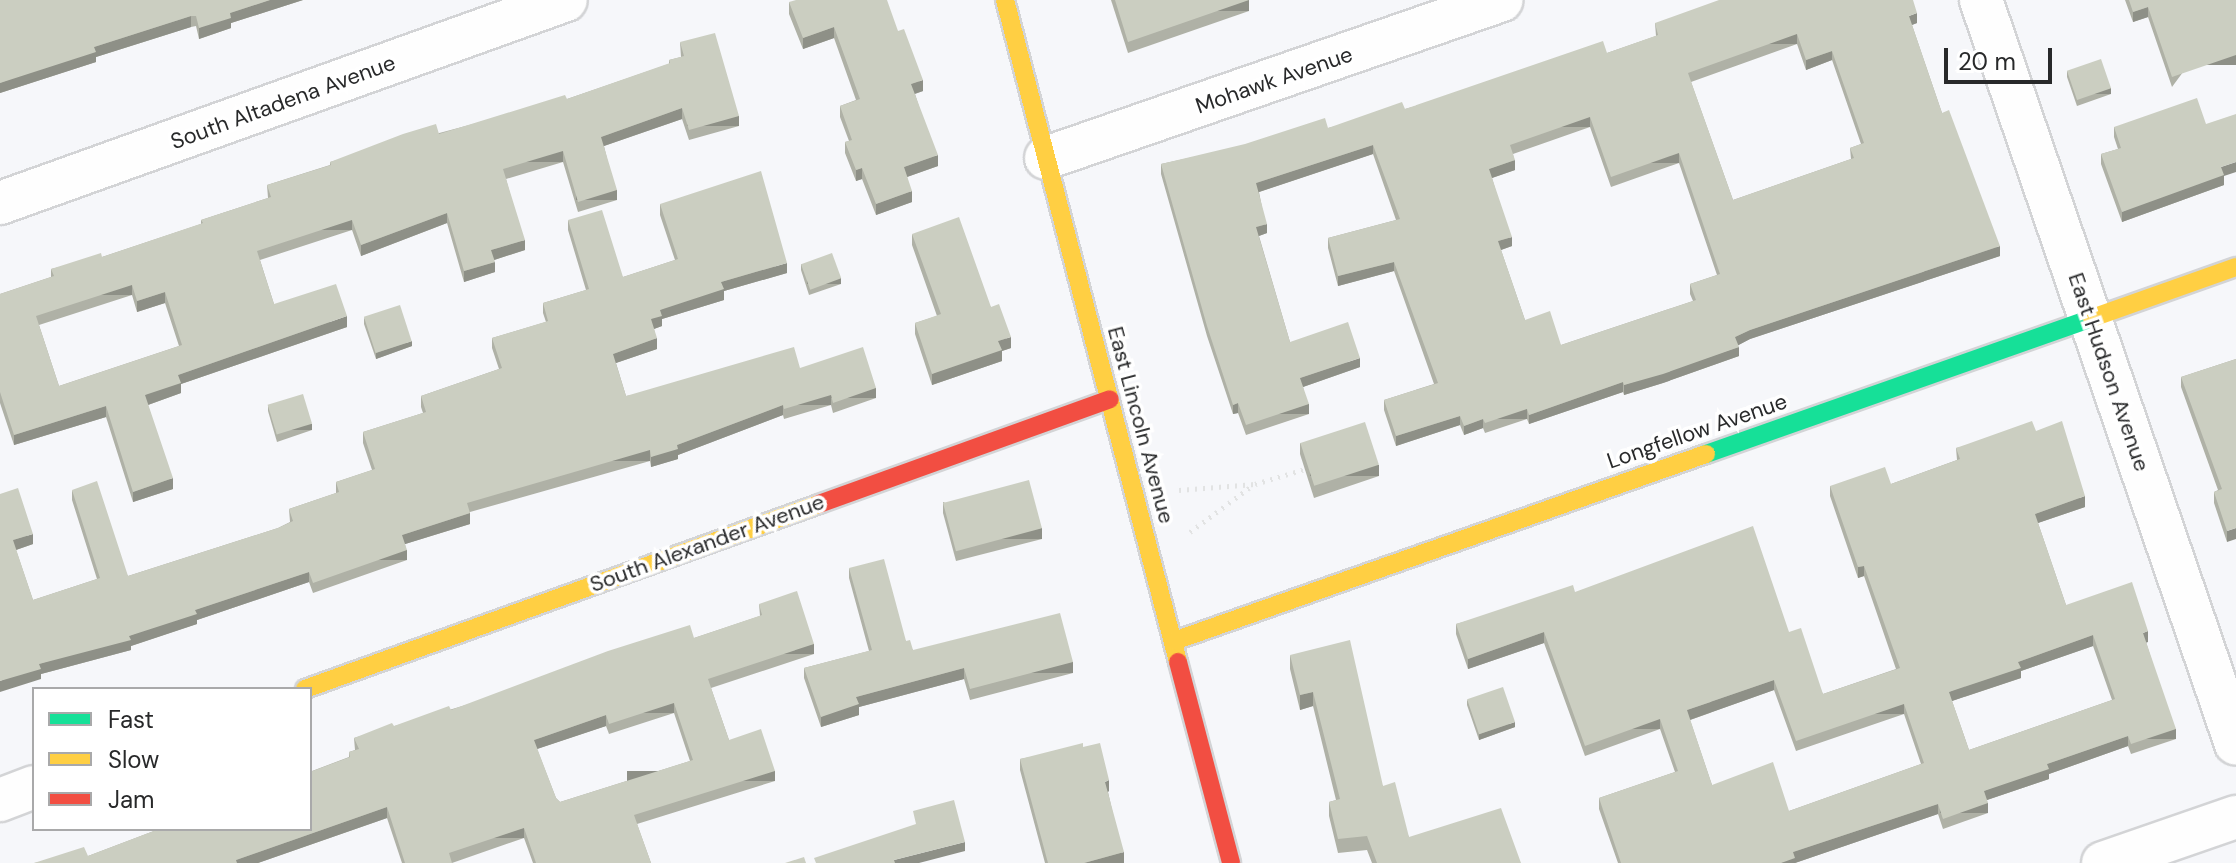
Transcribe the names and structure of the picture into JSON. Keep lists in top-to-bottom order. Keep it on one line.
{"streets":{"street":["Mohawk Avenue","South Altadena Avenue","East Hudson Avenue","East Lincoln Avenue","Longfellow Avenue","South Alexander Avenue"]},"crossings":[["Mohawk Avenue","East Lincoln Avenue"],["East Hudson Avenue","Longfellow Avenue"],["East Lincoln Avenue","Longfellow Avenue"],["East Lincoln Avenue","South Alexander Avenue"]],"legend":["Fast","Slow","Jam"],"scale_bar":"20 m"}
